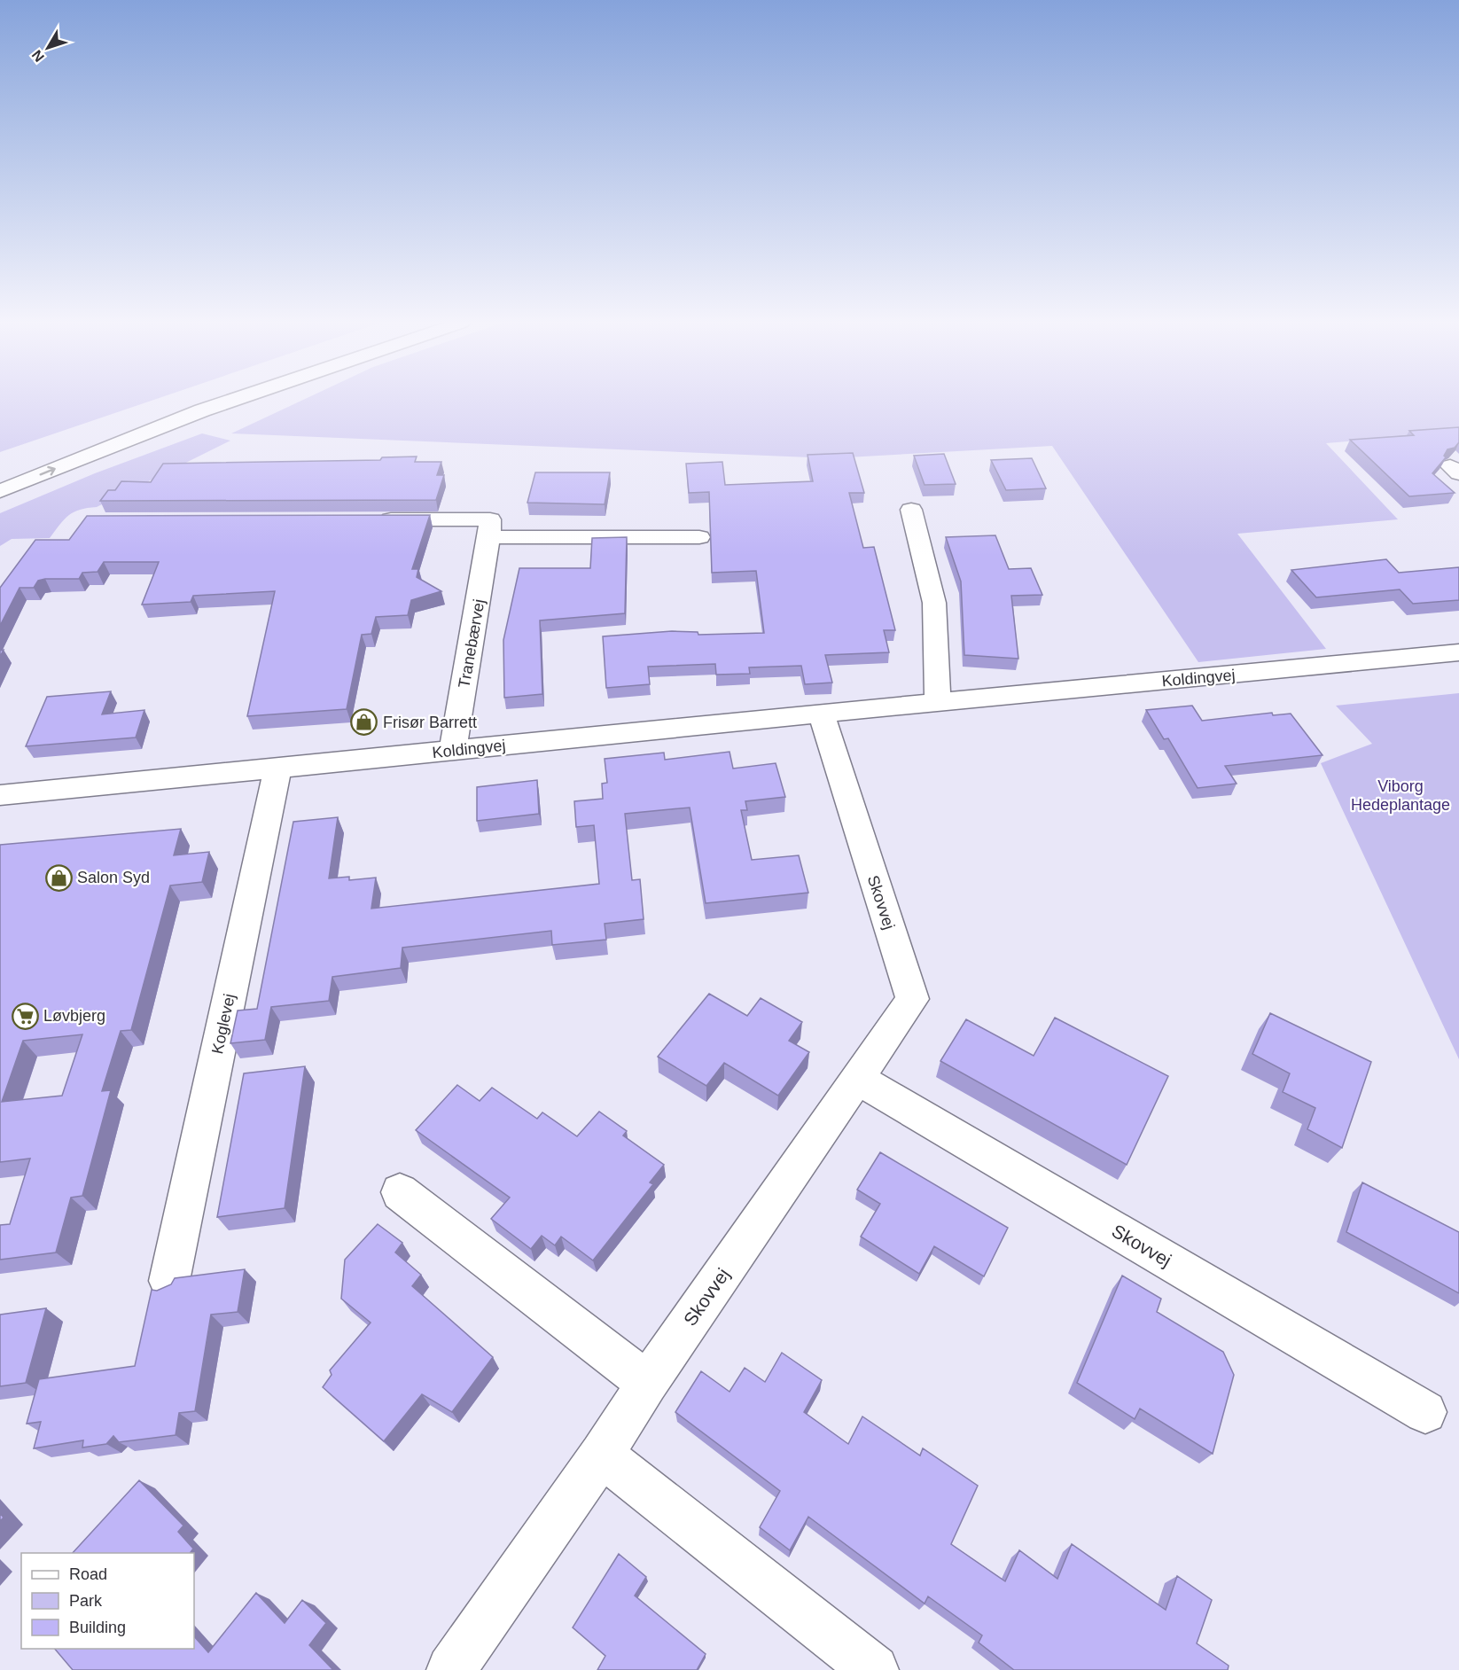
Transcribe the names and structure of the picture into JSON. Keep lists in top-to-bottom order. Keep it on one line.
{"streets":{"street":["Tranebærvej","Koldingvej","Skovvej","Koglevej"]},"crossings":[["Tranebærvej","Koldingvej"],["Koldingvej","Skovvej"],["Koldingvej","Koglevej"]],"parks":["Viborg Hedeplantage"],"places":{"shop":["Frisør Barrett","Salon Syd"],"supermarket":["Løvbjerg"]},"legend":["Road","Park","Building"],"north":"bottom left"}
